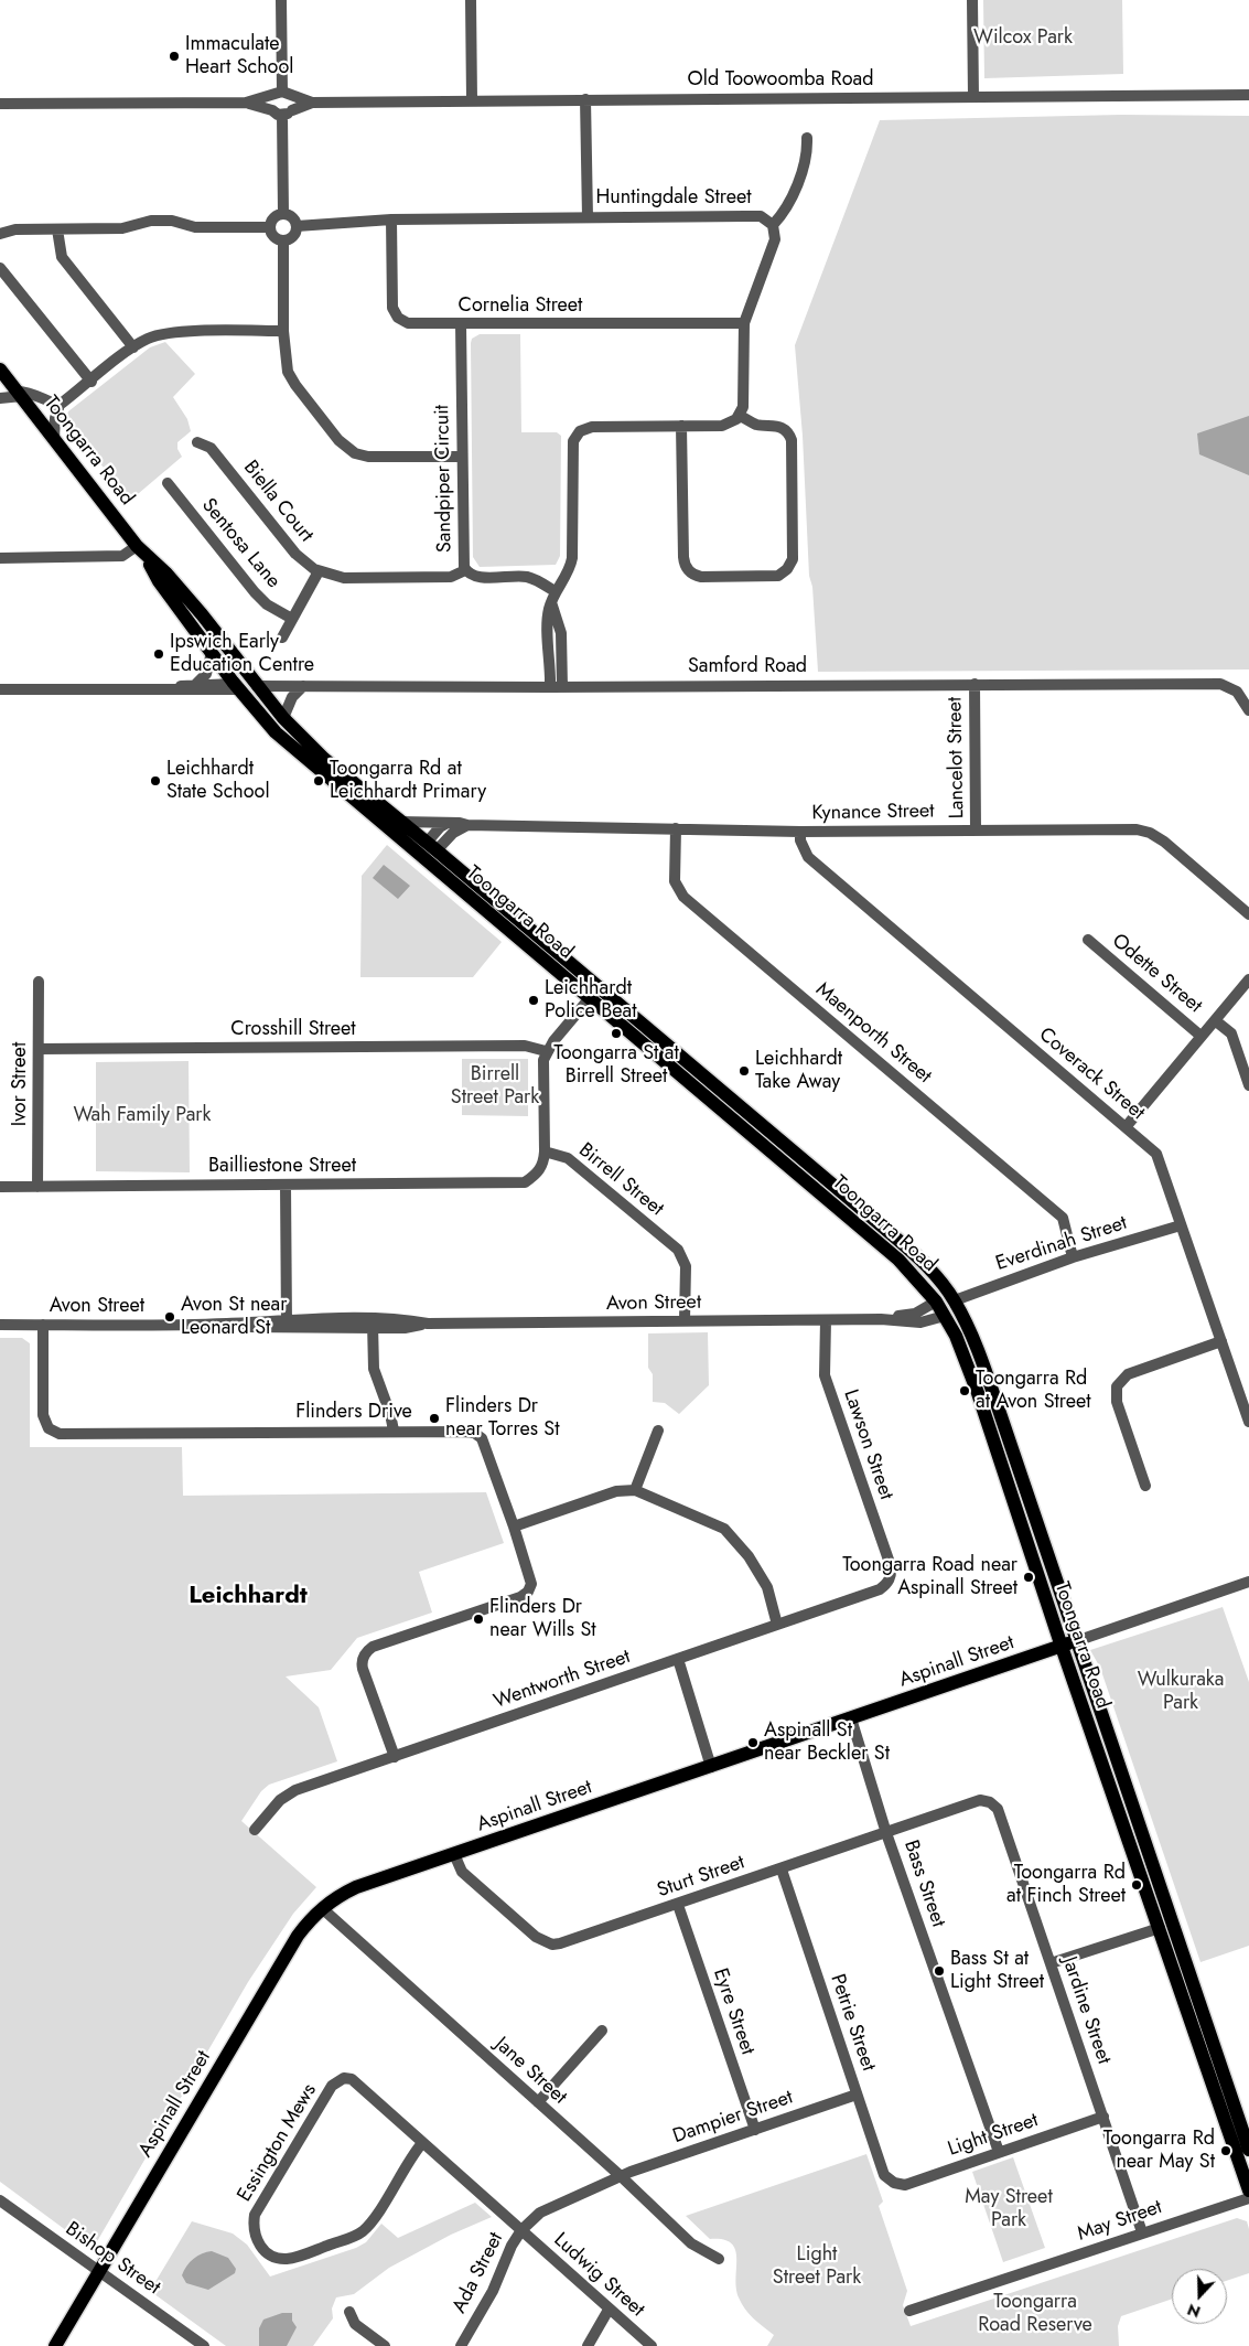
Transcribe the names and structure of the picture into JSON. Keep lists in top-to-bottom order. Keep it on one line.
{"streets":{"main road":["Toongarra Road","Samford Road","Aspinall Street"],"street":["Old Toowoomba Road","Huntingdale Street","Cornelia Street","Sandpiper Circuit","Biella Court","Sentosa Lane","Lancelot Street","Kynance Street","Odette Street","Crosshill Street","Maenporth Street","Coverack Street","Ivor Street","Bailliestone Street","Birrell Street","Everdinah Street","Avon Street","Flinders Drive","Lawson Street","Wentworth Street","Sturt Street","Bass Street","Jardine Street","Eyre Street","Petrie Street","Jane Street","Dampier Street","Light Street","Essington Mews","May Street","Bishop Street","Ada Street","Ludwig Street"]},"crossings":[["Huntingdale Street","Cornelia Street"],["Cornelia Street","Sandpiper Circuit"],["Toongarra Road","Samford Road"],["Toongarra Road","Kynance Street"],["Toongarra Road","Everdinah Street"],["Toongarra Road","Avon Street"],["Toongarra Road","Aspinall Street"],["Sandpiper Circuit","Biella Court"],["Samford Road","Lancelot Street"],["Lancelot Street","Kynance Street"],["Kynance Street","Maenporth Street"],["Kynance Street","Coverack Street"],["Crosshill Street","Ivor Street"],["Maenporth Street","Everdinah Street"],["Coverack Street","Everdinah Street"],["Ivor Street","Bailliestone Street"],["Bailliestone Street","Birrell Street"],["Birrell Street","Avon Street"],["Avon Street","Flinders Drive"],["Avon Street","Lawson Street"],["Flinders Drive","Wentworth Street"],["Lawson Street","Wentworth Street"],["Aspinall Street","Sturt Street"],["Aspinall Street","Bass Street"],["Aspinall Street","Jane Street"],["Aspinall Street","Bishop Street"],["Sturt Street","Bass Street"],["Sturt Street","Jardine Street"],["Sturt Street","Eyre Street"],["Sturt Street","Petrie Street"],["Bass Street","Light Street"],["Jardine Street","Light Street"],["Jardine Street","May Street"],["Eyre Street","Dampier Street"],["Petrie Street","Dampier Street"],["Petrie Street","Light Street"],["Jane Street","Dampier Street"],["Jane Street","Ada Street"],["Dampier Street","Ada Street"],["Essington Mews","Ada Street"],["Essington Mews","Ludwig Street"],["Ada Street","Ludwig Street"]],"districts":["Leichhardt"],"parks":["Wilcox Park","Birrell Street Park","Wah Family Park","Wulkuraka Park","May Street Park","Light Street Park","Toongarra Road Reserve"],"places":["Immaculate Heart School","Ipswich Early Education Centre","Leichhardt State School","Toongarra Rd at Leichhardt Primary","Leichhardt Police Beat","Toongarra St at Birrell Street","Leichhardt Take Away","Avon St near Leonard St","Toongarra Rd at Avon Street","Flinders Dr near Torres St","Toongarra Road near Aspinall Street","Flinders Dr near Wills St","Aspinall St near Beckler St","Toongarra Rd at Finch Street","Bass St at Light Street","Toongarra Rd near May St"],"north":"bottom"}
